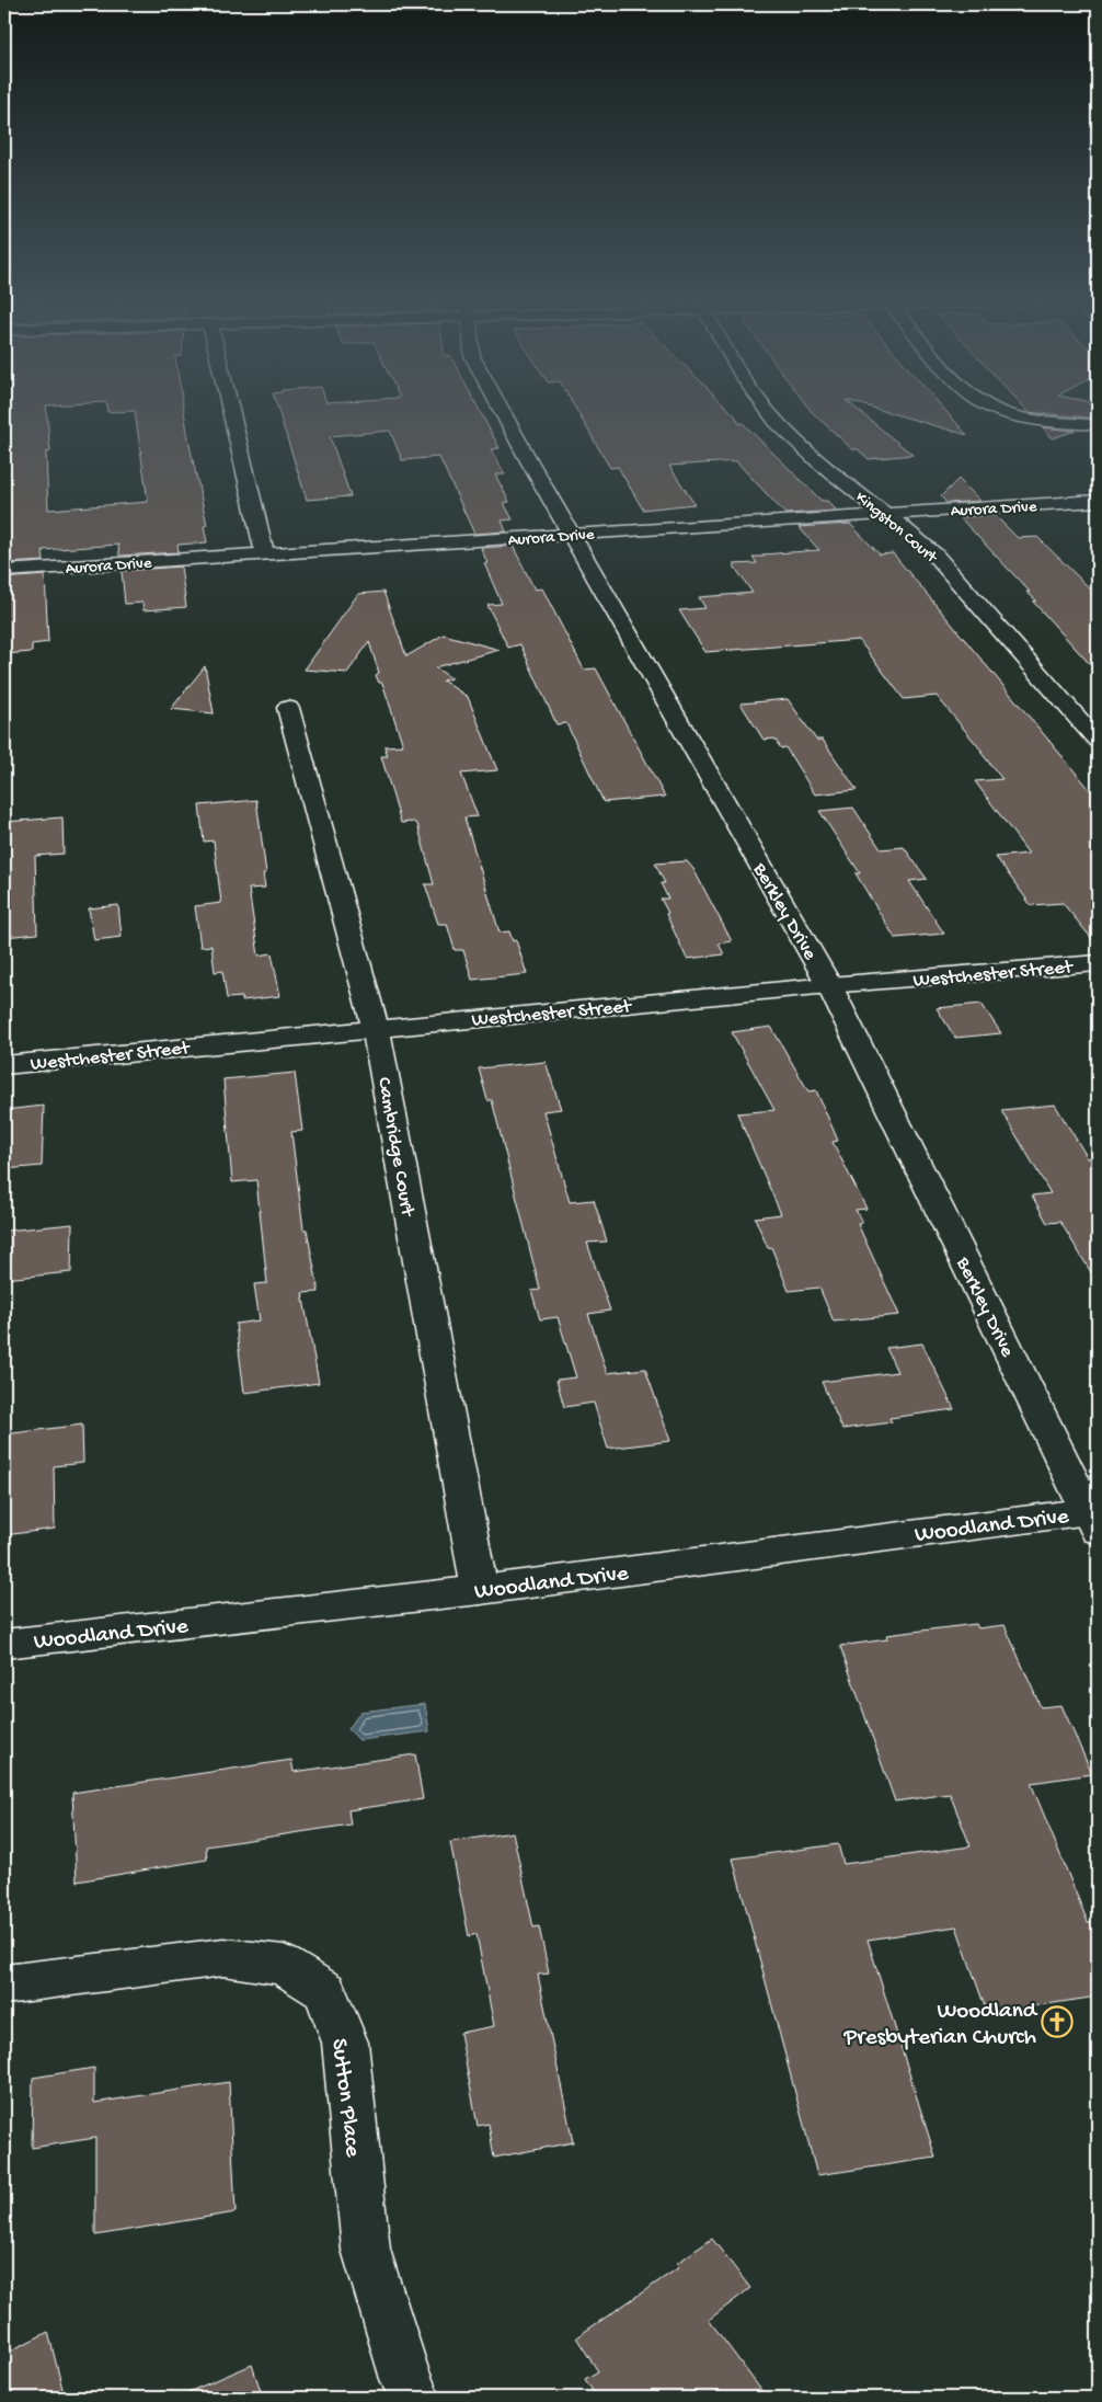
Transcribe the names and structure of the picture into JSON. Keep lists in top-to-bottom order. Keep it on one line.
{"streets":{"street":["Aurora Drive","Kingston Court","Berkley Drive","Westchester Street","Cambridge Court","Woodland Drive","Sutton Place"]},"crossings":[["Aurora Drive","Kingston Court"],["Aurora Drive","Berkley Drive"],["Berkley Drive","Westchester Street"],["Berkley Drive","Woodland Drive"],["Westchester Street","Cambridge Court"],["Cambridge Court","Woodland Drive"]],"places":{"church":["Woodland Presbyterian Church"]}}
